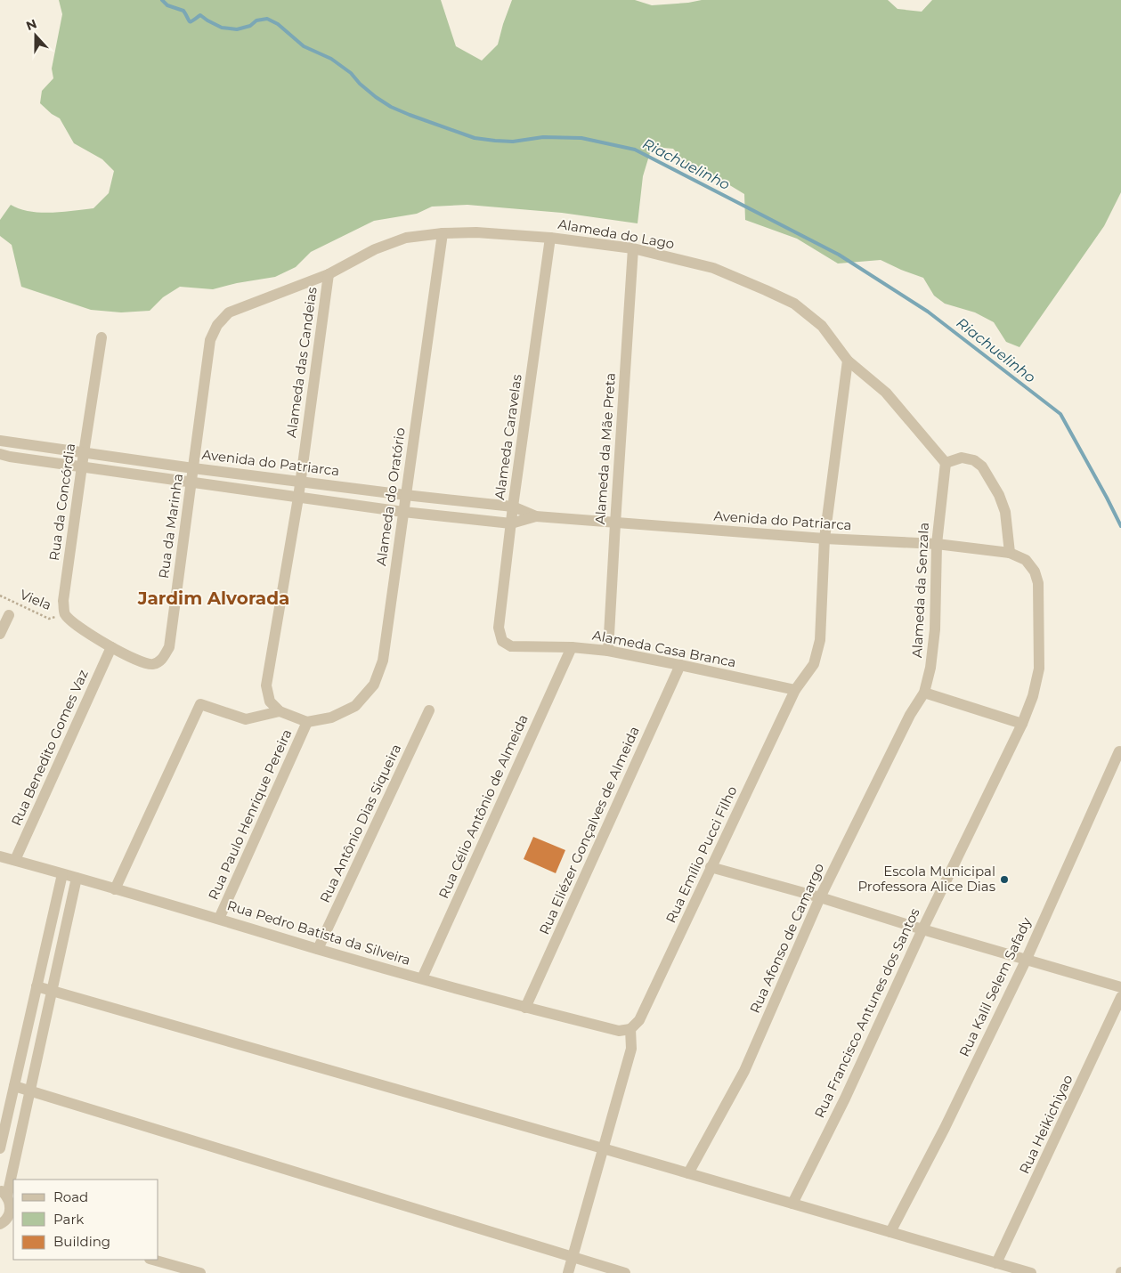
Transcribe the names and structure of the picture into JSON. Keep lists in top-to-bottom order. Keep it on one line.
{"streets":{"street":["Alameda do Lago","Alameda das Candeias","Alameda Caravelas","Alameda da Mãe Preta","Avenida do Patriarca","Alameda do Oratório","Rua da Concórdia","Rua da Marinha","Alameda da Senzala","Alameda Casa Branca","Rua Benedito Gomes Vaz","Rua Célio Antônio de Almeida","Rua Paulo Henrique Pereira","Rua Antônio Dias Siqueira","Rua Eliézer Gonçalves de Almeida","Rua Emílio Pucci Filho","Rua Pedro Batista da Silveira","Rua Afonso de Camargo","Rua Kalil Selem Safady","Rua Francisco Antunes dos Santos","Rua Heikichiyao"],"path":["Viela"]},"crossings":[["Alameda do Lago","Alameda das Candeias"],["Alameda do Lago","Alameda Caravelas"],["Alameda do Lago","Alameda da Mãe Preta"],["Alameda do Lago","Alameda do Oratório"],["Alameda do Lago","Rua da Marinha"],["Alameda do Lago","Alameda da Senzala"],["Alameda do Lago","Rua Emílio Pucci Filho"],["Alameda das Candeias","Avenida do Patriarca"],["Alameda Caravelas","Avenida do Patriarca"],["Alameda Caravelas","Alameda Casa Branca"],["Alameda da Mãe Preta","Avenida do Patriarca"],["Alameda da Mãe Preta","Alameda Casa Branca"],["Avenida do Patriarca","Alameda do Oratório"],["Avenida do Patriarca","Rua da Concórdia"],["Avenida do Patriarca","Rua da Marinha"],["Avenida do Patriarca","Alameda da Senzala"],["Avenida do Patriarca","Rua Emílio Pucci Filho"],["Avenida do Patriarca","Rua Francisco Antunes dos Santos"],["Alameda do Oratório","Rua Paulo Henrique Pereira"],["Rua da Concórdia","Viela"],["Rua da Marinha","Rua Benedito Gomes Vaz"],["Alameda da Senzala","Rua Afonso de Camargo"],["Alameda Casa Branca","Rua Célio Antônio de Almeida"],["Alameda Casa Branca","Rua Eliézer Gonçalves de Almeida"],["Alameda Casa Branca","Rua Emílio Pucci Filho"],["Rua Benedito Gomes Vaz","Rua Pedro Batista da Silveira"],["Rua Célio Antônio de Almeida","Rua Pedro Batista da Silveira"],["Rua Paulo Henrique Pereira","Rua Pedro Batista da Silveira"],["Rua Antônio Dias Siqueira","Rua Pedro Batista da Silveira"],["Rua Eliézer Gonçalves de Almeida","Rua Pedro Batista da Silveira"],["Rua Emílio Pucci Filho","Rua Pedro Batista da Silveira"]],"districts":["Jardim Alvorada"],"water":["Riachuelinho"],"places":["Escola Municipal Professora Alice Dias"],"legend":["Road","Park","Building"],"north":"top"}
